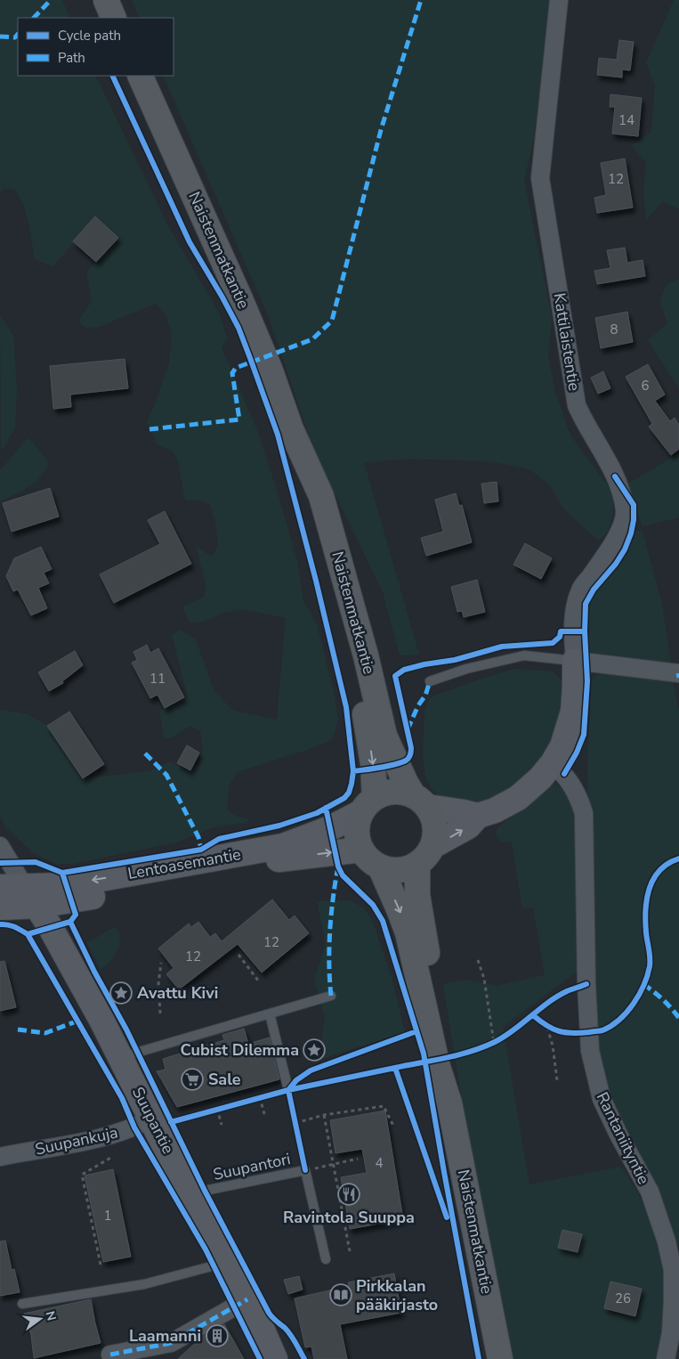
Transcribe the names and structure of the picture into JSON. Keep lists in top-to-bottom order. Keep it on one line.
{"streets":{"main road":["Naistenmatkantie"],"street":["Kattilaistentie","Lentoasemantie","Suupantie","Rantaniityntie","Suupankuja"],"lane":["Suupantori"]},"crossings":[["Naistenmatkantie","Lentoasemantie"],["Lentoasemantie","Suupantie"],["Suupantie","Suupankuja"],["Suupantie","Suupantori"]],"places":{"place":["Avattu Kivi","Cubist Dilemma"],"supermarket":["Sale"],"restaurant":["Ravintola Suuppa"],"library":["Pirkkalan pääkirjasto"],"building":["Laamanni"]},"house_numbers":["14","12","8","6","11","12","12","4","1","26"],"legend":["Cycle path","Path"],"north":"right"}
